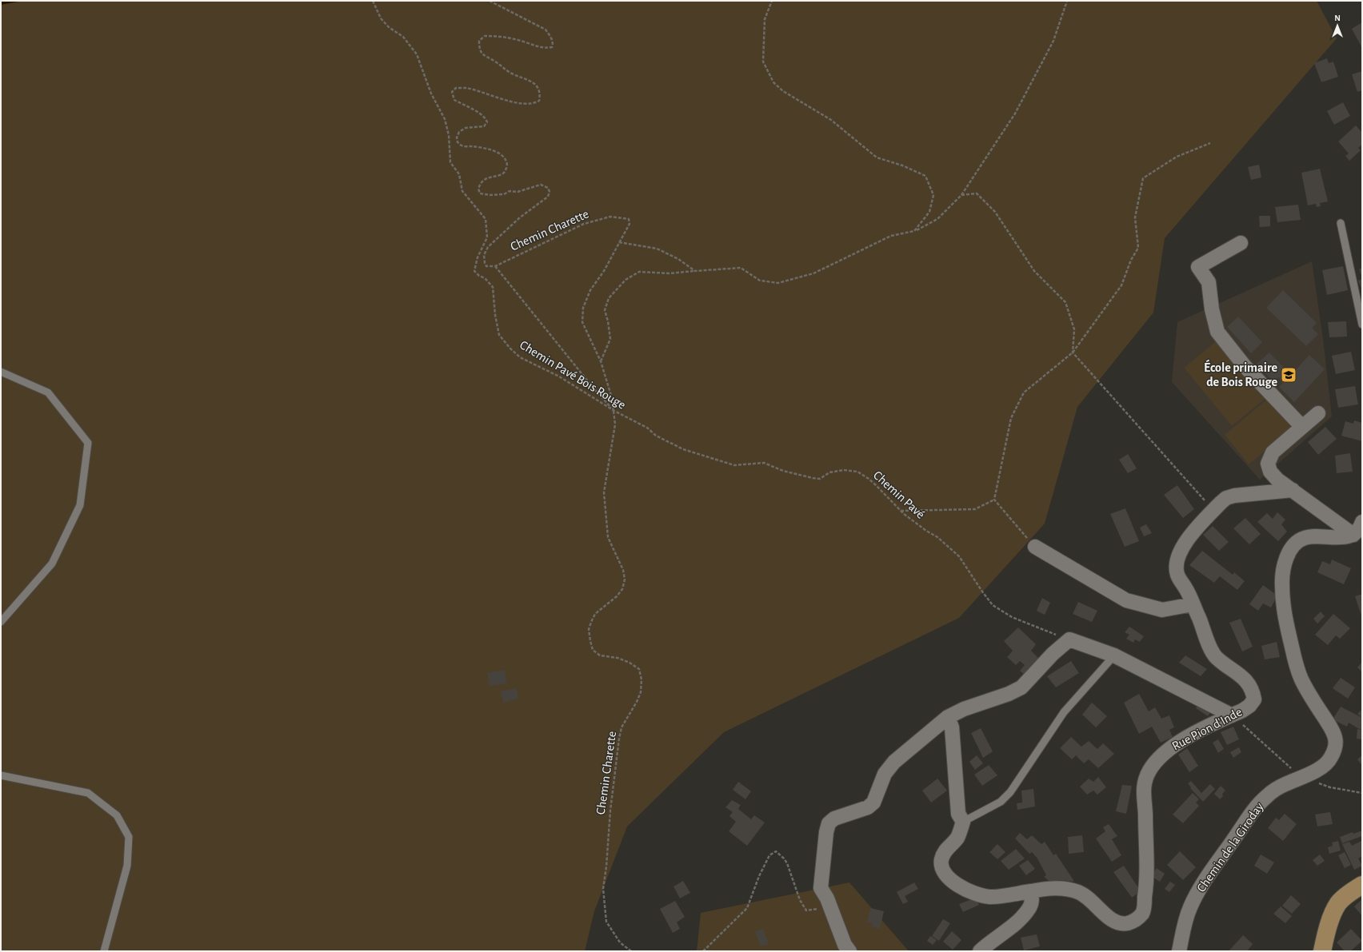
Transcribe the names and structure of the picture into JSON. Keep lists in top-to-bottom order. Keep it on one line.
{"streets":{"street":["Rue Pion d'Inde","Chemin de la Giroday"],"path":["Chemin Charette","Chemin Pavé Bois Rouge","Chemin Pavé"]},"crossings":[["Chemin Charette","Chemin Pavé Bois Rouge"],["Chemin Pavé Bois Rouge","Chemin Pavé"]],"places":{"school or university":["École primaire de Bois Rouge"]},"north":"top"}
